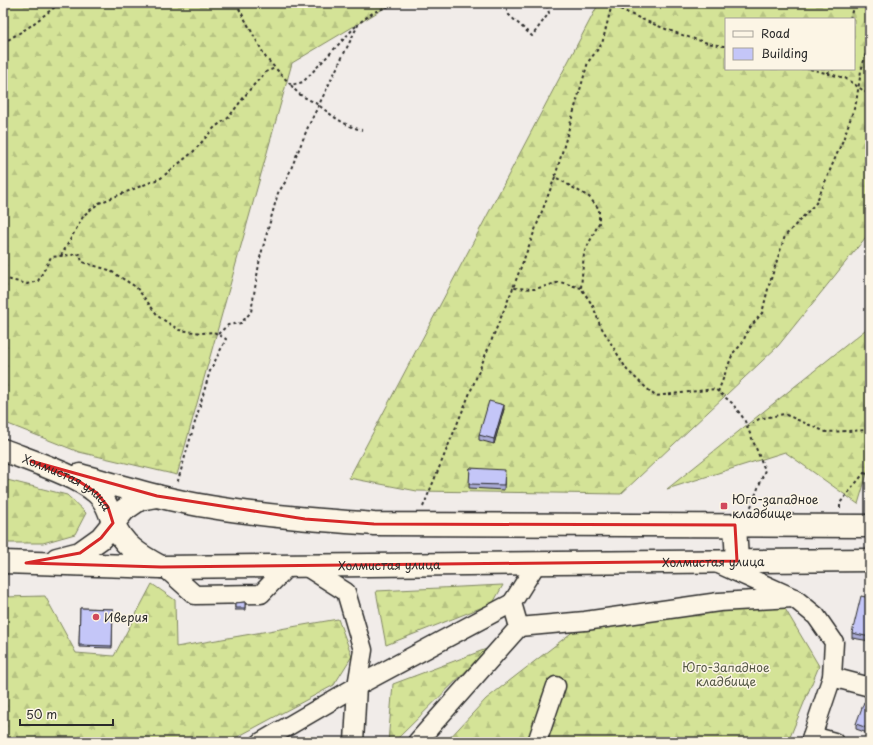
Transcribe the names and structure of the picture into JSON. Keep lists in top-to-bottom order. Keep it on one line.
{"streets":{"main road":["Холмистая улица"]},"parks":["Юго-Западное кладбище"],"places":{"transit":["Юго-западное кладбище"],"other":["Иверия"]},"legend":["Road","Building"],"scale_bar":"50 m"}
